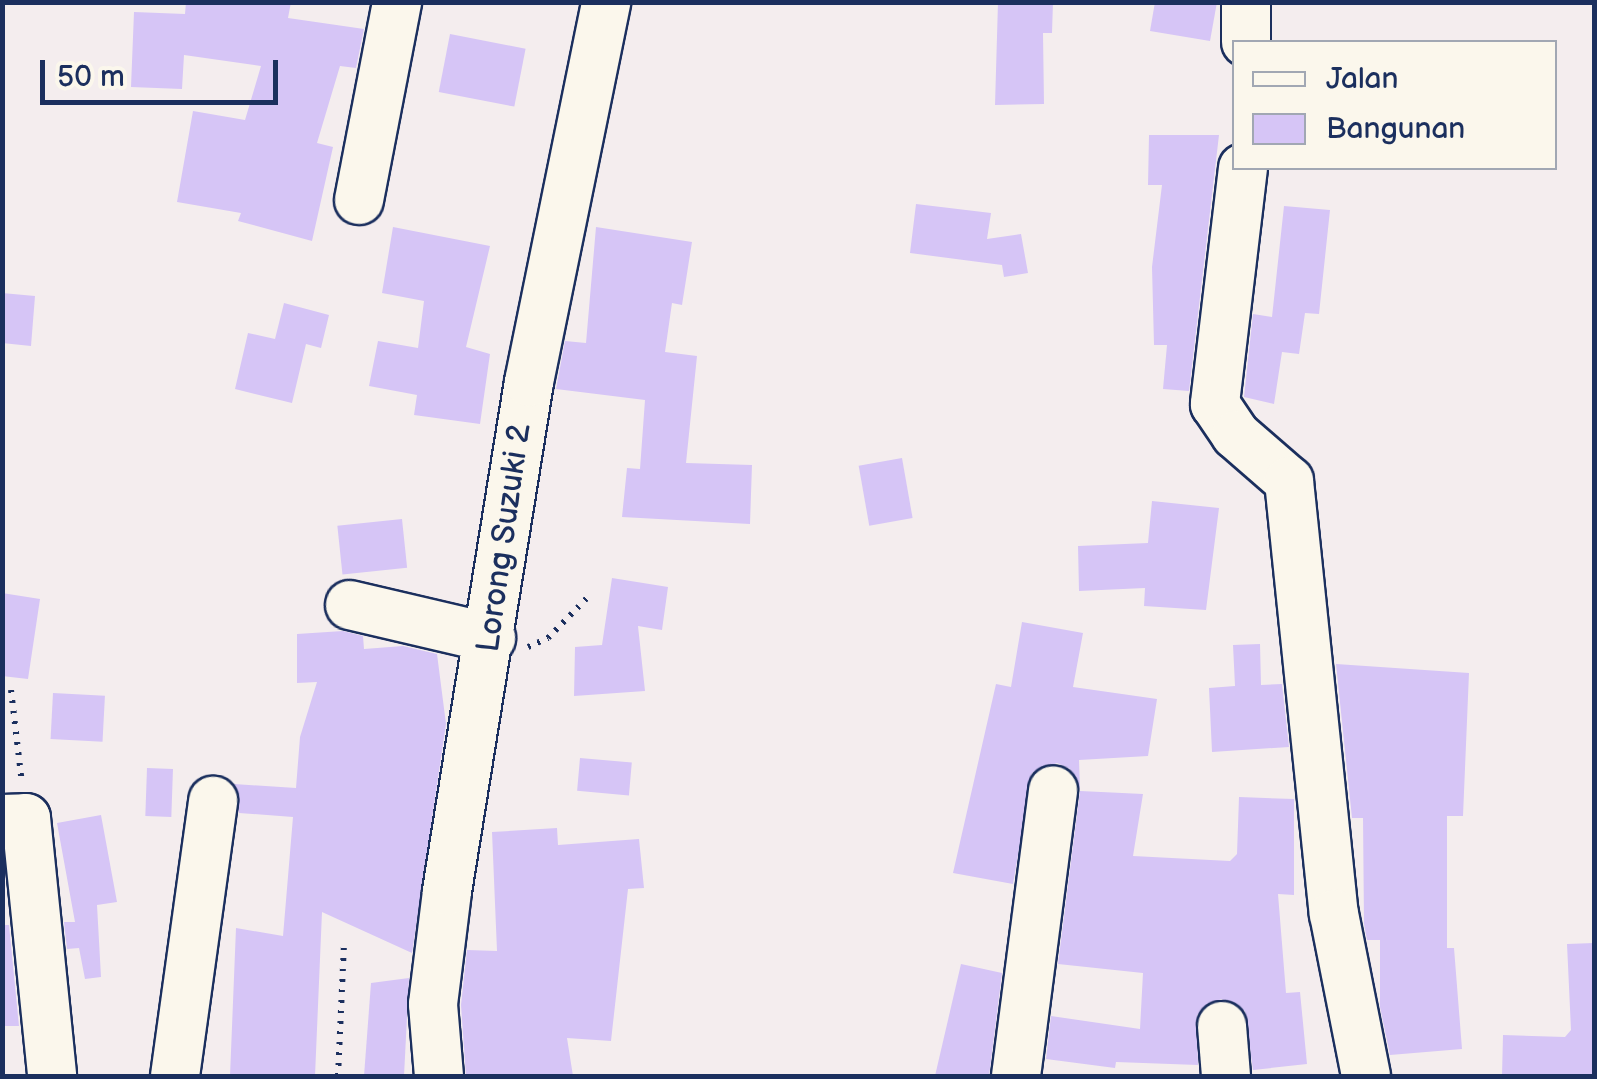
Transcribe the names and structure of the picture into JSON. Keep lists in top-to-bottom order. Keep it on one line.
{"streets":{"street":["Lorong Suzuki 2"]},"legend":["Jalan","Bangunan"],"scale_bar":"50 m"}
